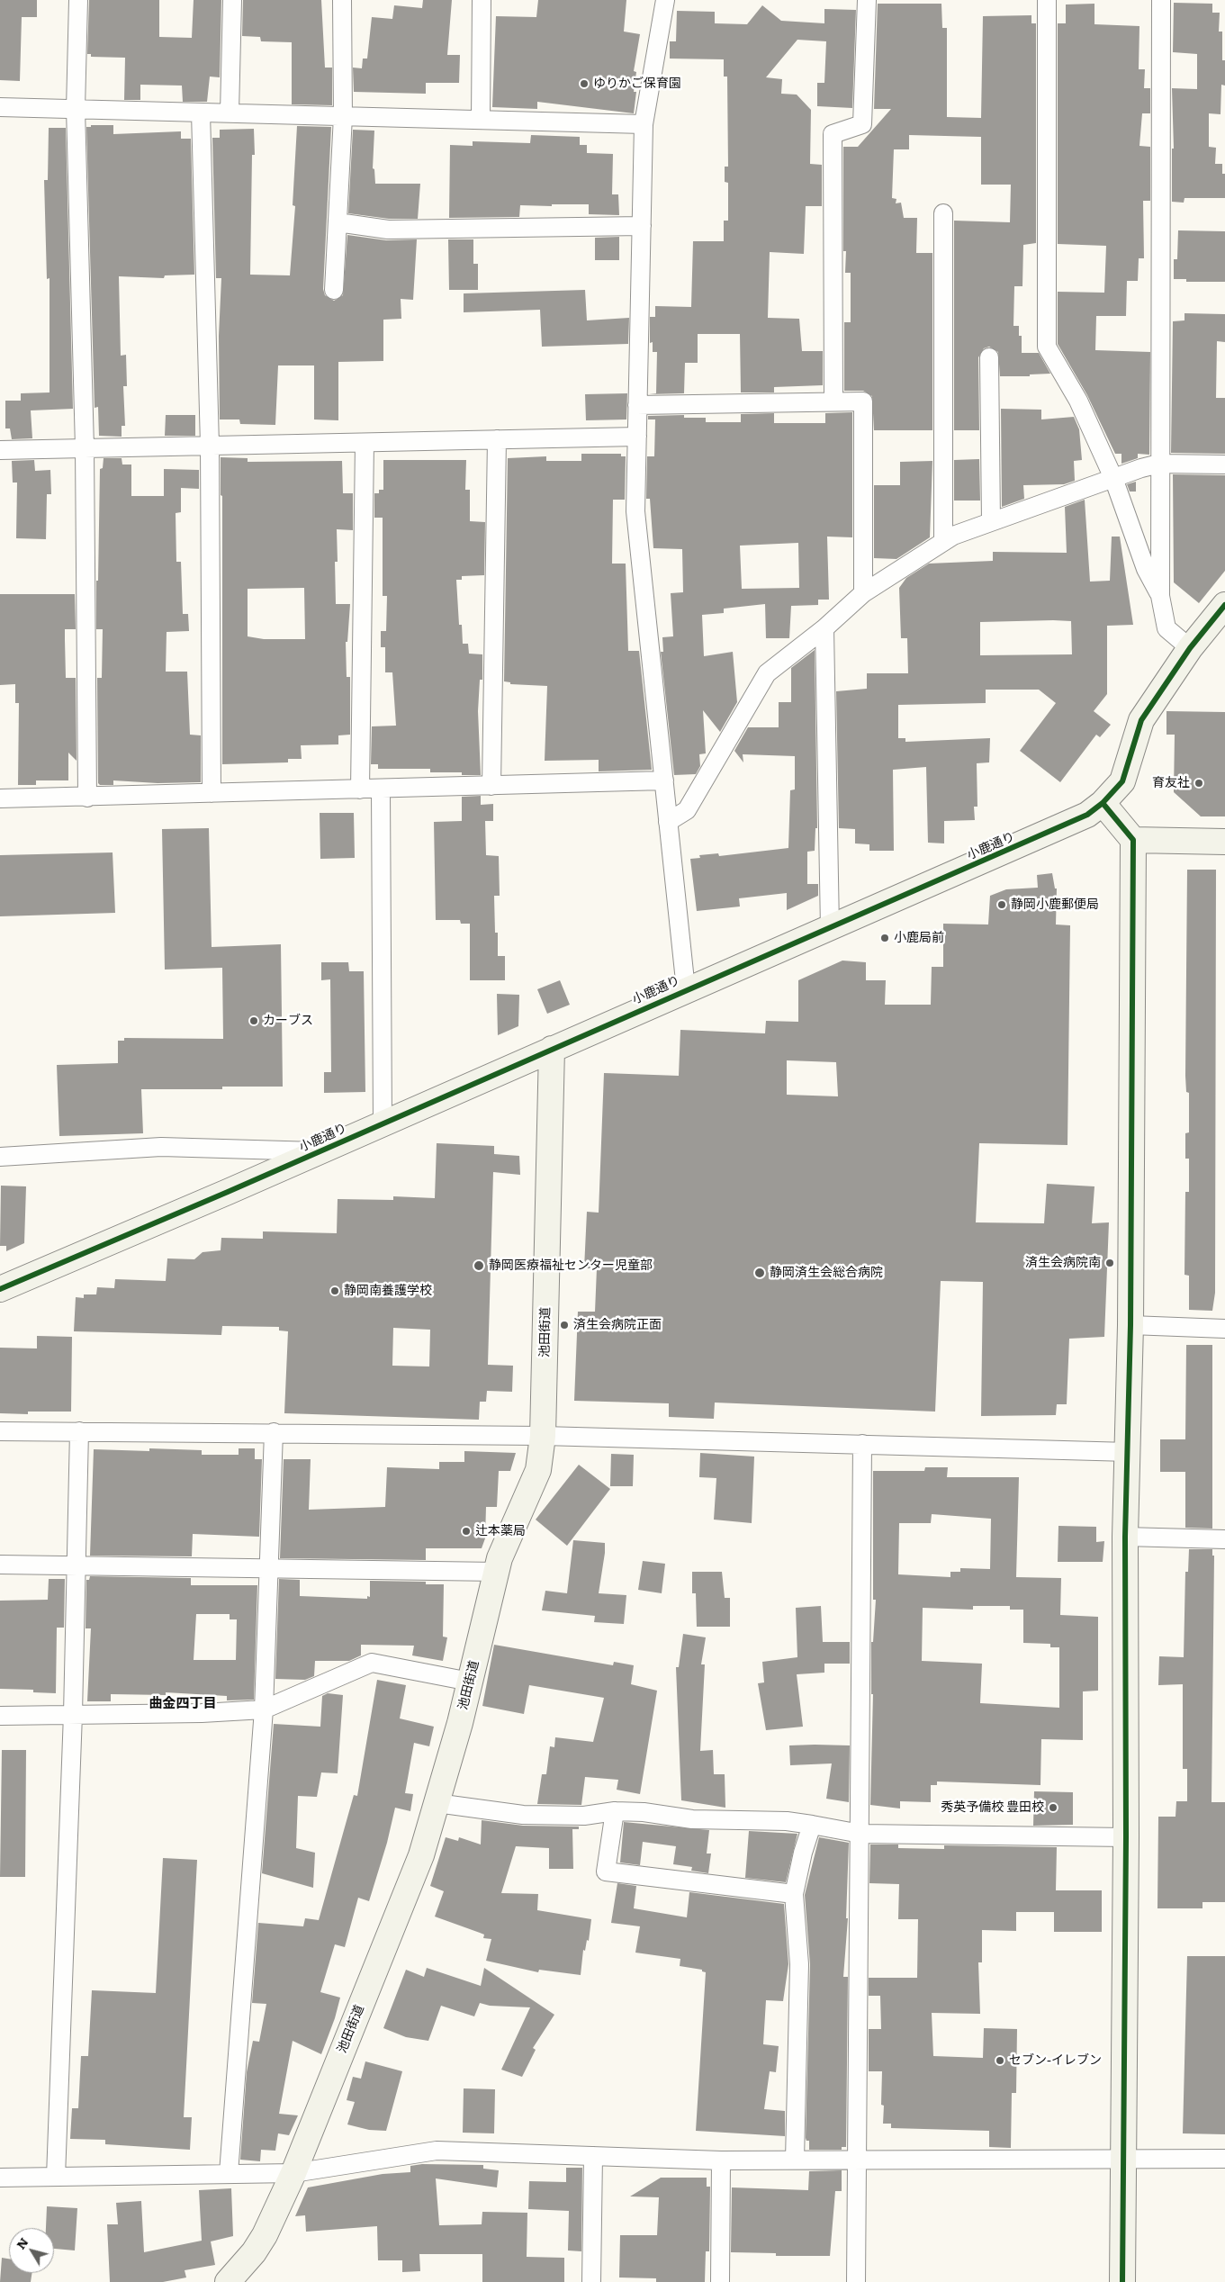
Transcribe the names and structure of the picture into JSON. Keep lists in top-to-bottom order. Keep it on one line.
{"streets":{"street":["小鹿通り","池田街道"]},"crossings":[["小鹿通り","池田街道"]],"districts":["曲金四丁目"],"places":["ゆりかご保育園","育友社","静岡小鹿郵便局","小鹿局前","カーブス","済生会病院南","静岡医療福祉センター児童部","静岡済生会総合病院","静岡南養護学校","済生会病院正面","辻本薬局","秀英予備校 豊田校","セブン-イレブン"],"north":"top left"}
